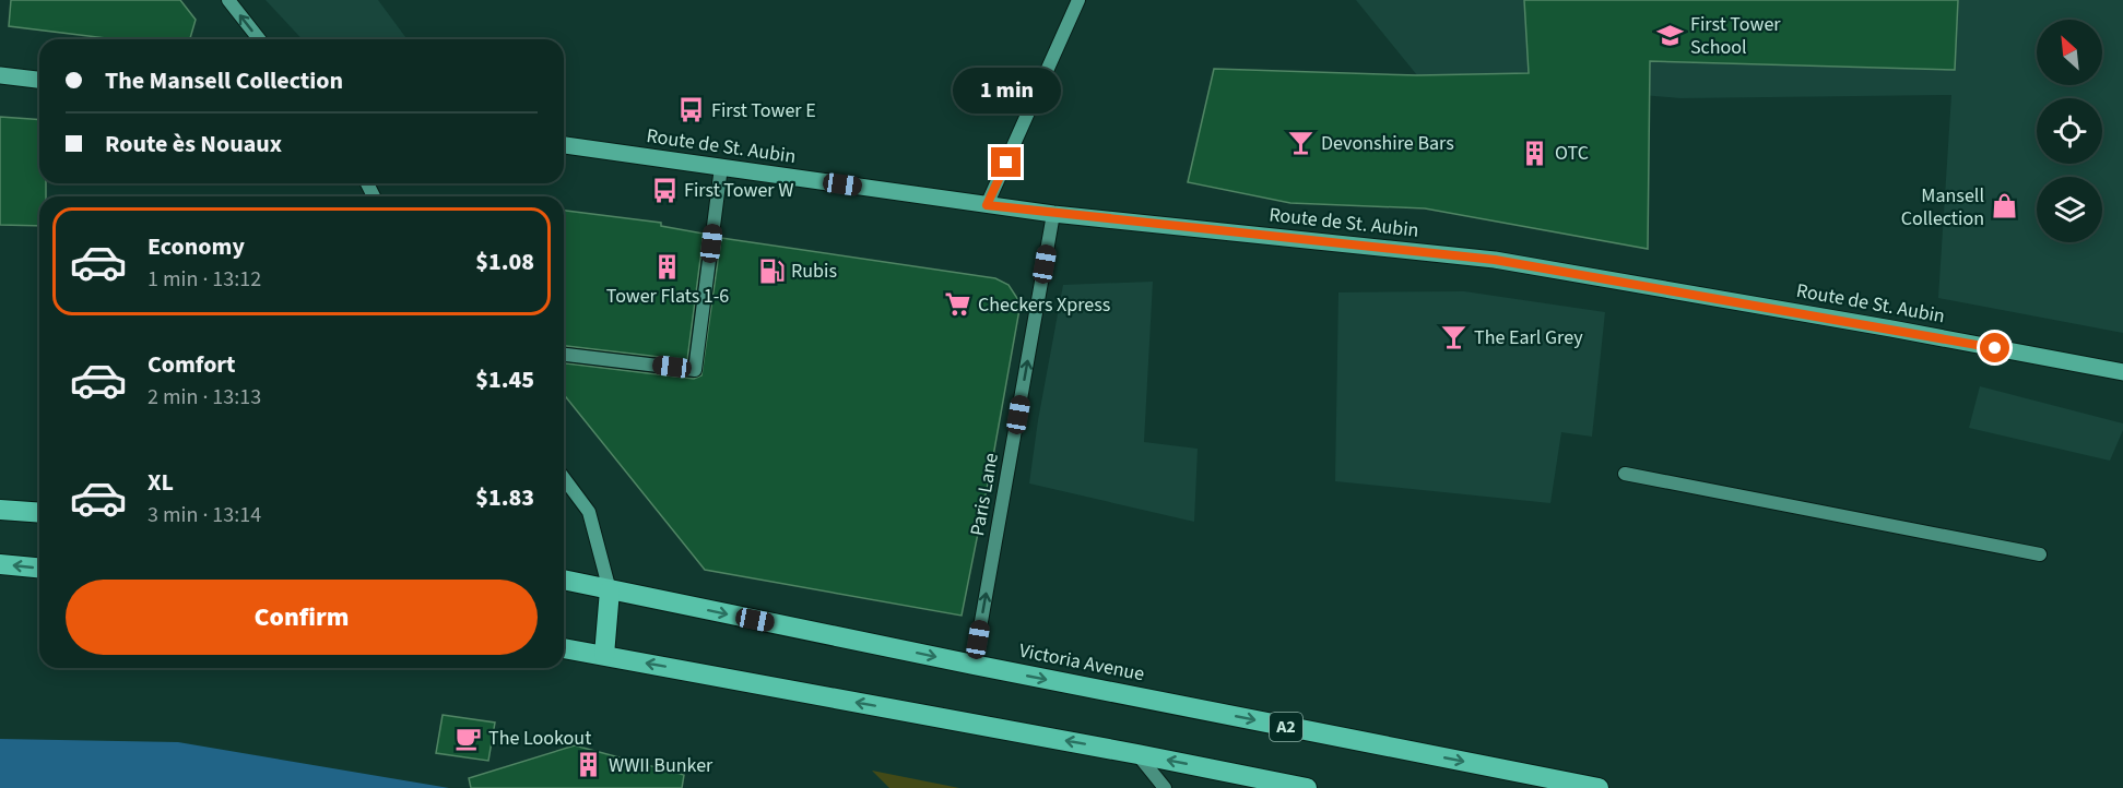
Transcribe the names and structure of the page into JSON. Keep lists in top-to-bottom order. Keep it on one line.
{"streets":{"highway":["Victoria Avenue","A2"],"main road":["Route de St. Aubin"],"street":["Paris Lane"]},"crossings":[["Route de St. Aubin","Paris Lane"],["Paris Lane","Victoria Avenue"]],"one_way":["Paris Lane"],"places":{"school or university":["First Tower School"],"bus stop":["First Tower E","First Tower W"],"bar":["Devonshire Bars","The Earl Grey"],"building":["OTC","Tower Flats 1-6","WWII Bunker"],"shop":["Mansell Collection"],"fuel station":["Rubis"],"supermarket":["Checkers Xpress"],"cafe":["The Lookout"]},"north":"top left","page":{"banner":["The Mansell Collection","Route ès Nouaux"],"bubble":"1 min","list":[{"name":"Economy","note":"1 min · 13:12","value":"$1.08"},{"name":"Comfort","note":"2 min · 13:13","value":"$1.45"},{"name":"XL","note":"3 min · 13:14","value":"$1.83"}],"buttons":"Confirm"}}
